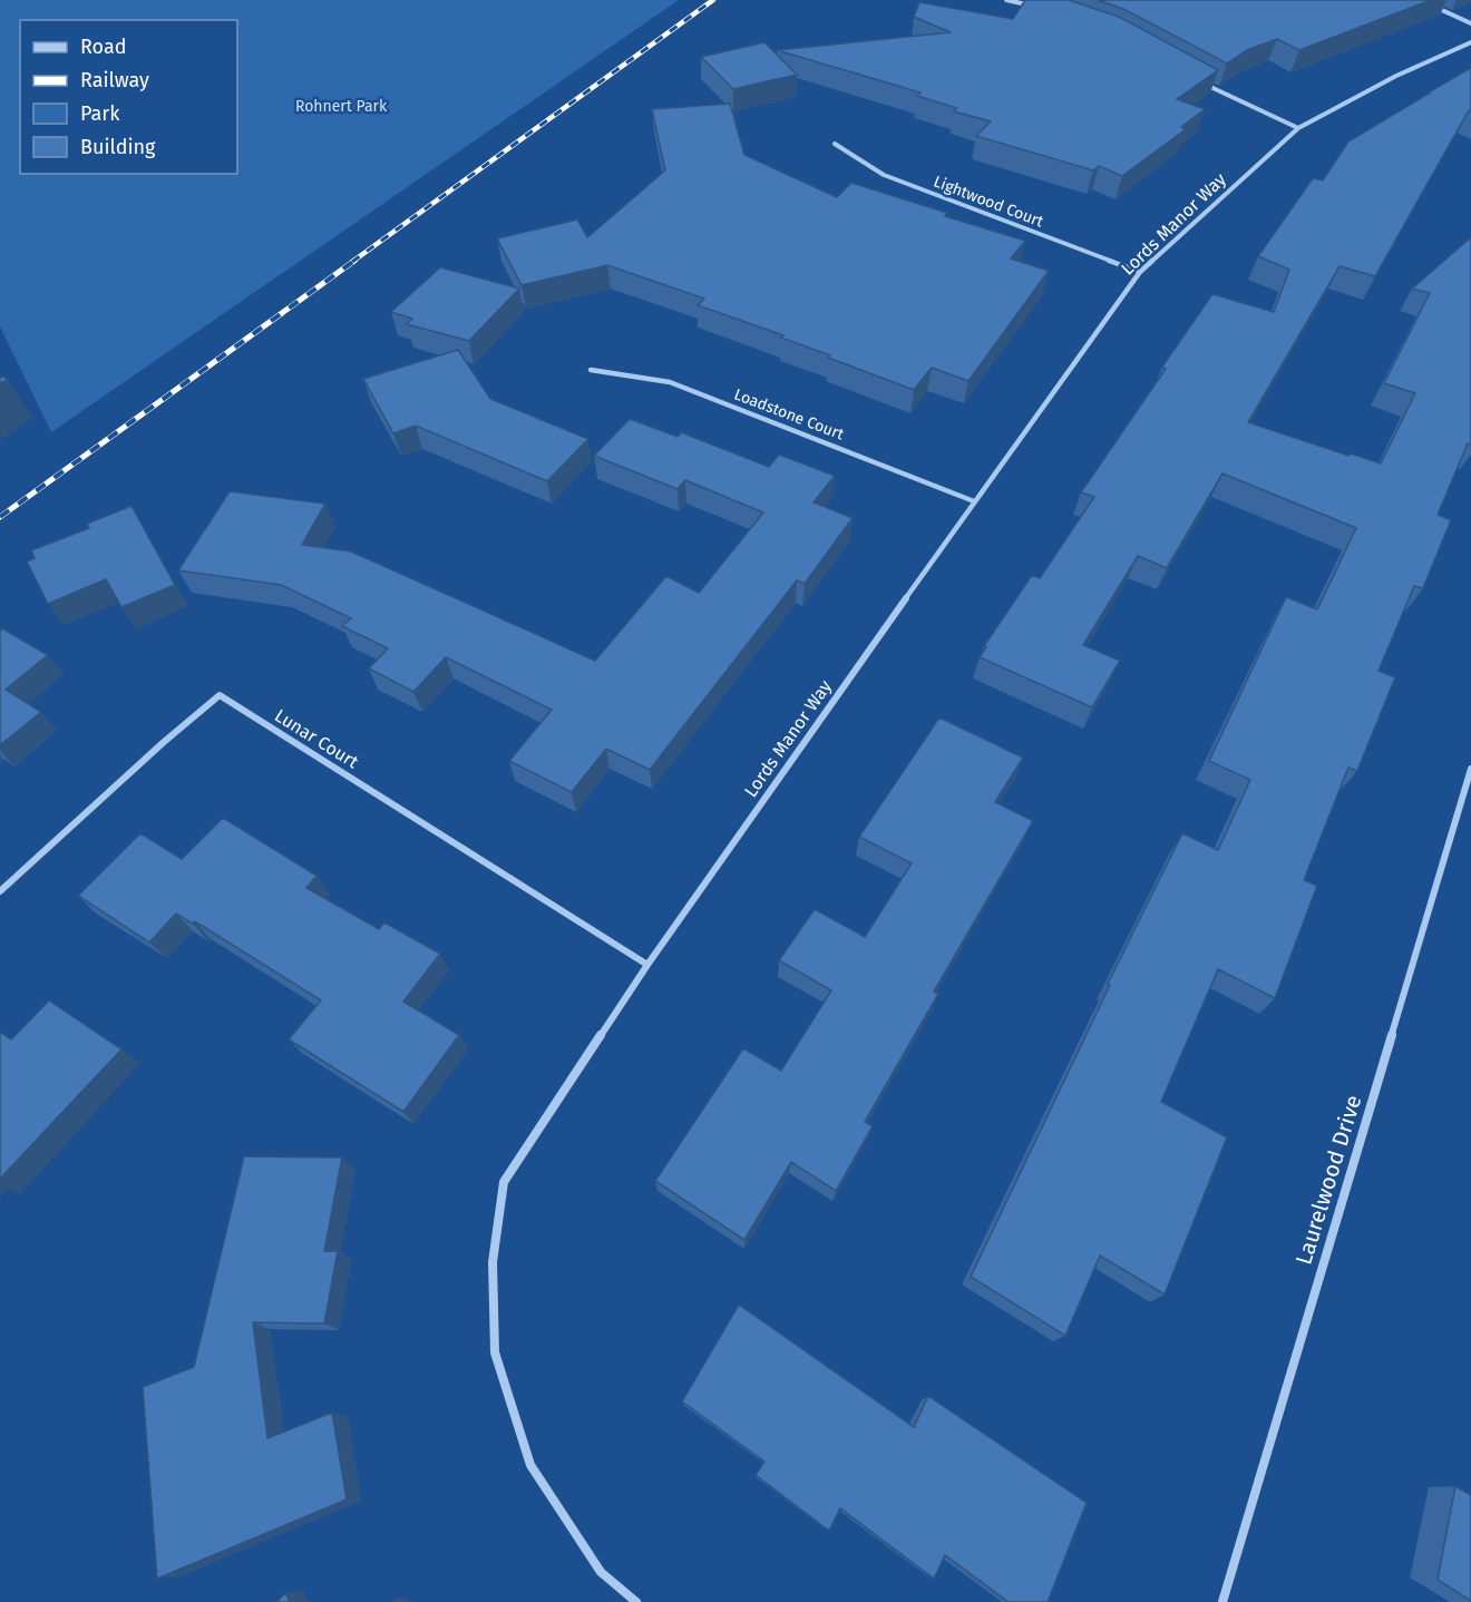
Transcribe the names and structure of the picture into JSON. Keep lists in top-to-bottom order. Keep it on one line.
{"streets":{"street":["Lightwood Court","Lords Manor Way","Loadstone Court","Lunar Court","Laurelwood Drive"]},"crossings":[["Lightwood Court","Lords Manor Way"],["Lords Manor Way","Loadstone Court"],["Lords Manor Way","Lunar Court"]],"parks":["Rohnert Park"],"legend":["Road","Railway","Park","Building"]}
